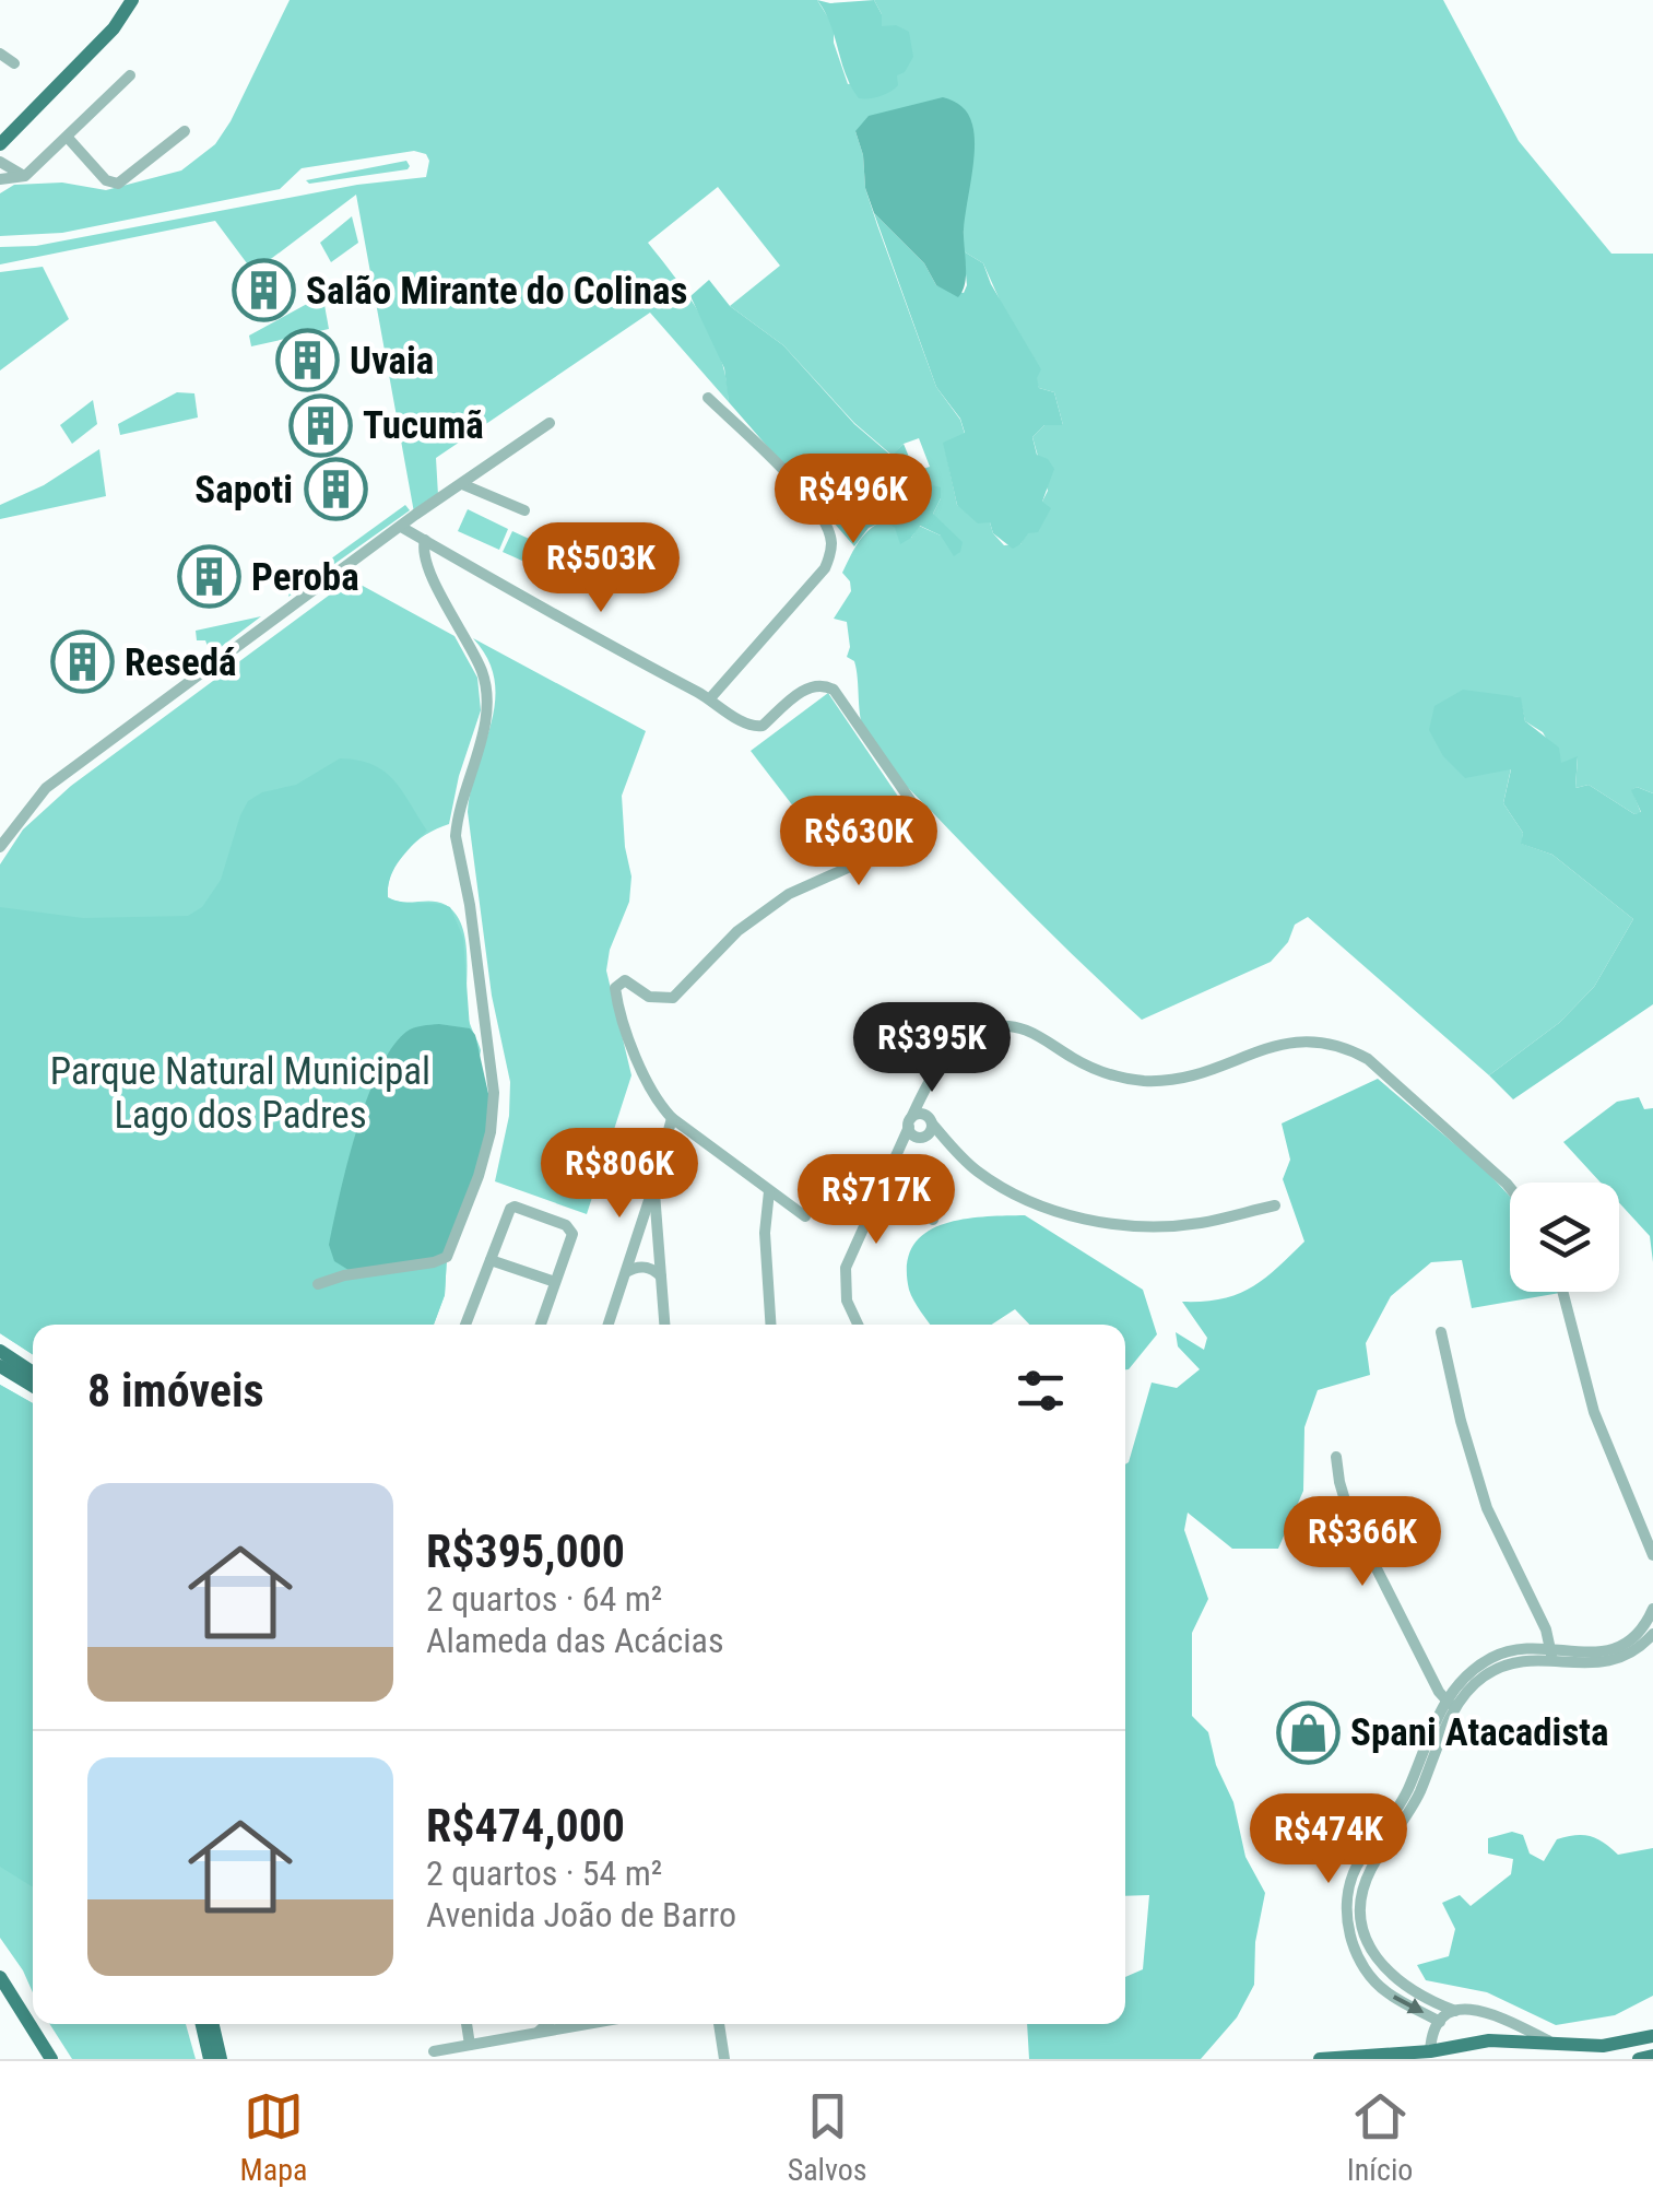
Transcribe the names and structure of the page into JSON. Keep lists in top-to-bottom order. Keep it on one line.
{"parks":["Parque Natural Municipal Lago dos Padres"],"places":{"building":["Salão Mirante do Colinas","Uvaia","Tucumã","Sapoti","Peroba","Resedá"],"shop":["Spani Atacadista"]},"page":{"price":["R$496K","R$503K","R$630K","R$395K","R$806K","R$717K","R$366K","R$474K"],"heading":"8 imóveis","list":[{"name":"R$395,000","note":"2 quartos · 64 m² · Alameda das Acácias"},{"name":"R$474,000","note":"2 quartos · 54 m² · Avenida João de Barro"}],"tabs":["Mapa","Salvos","Início"]}}
